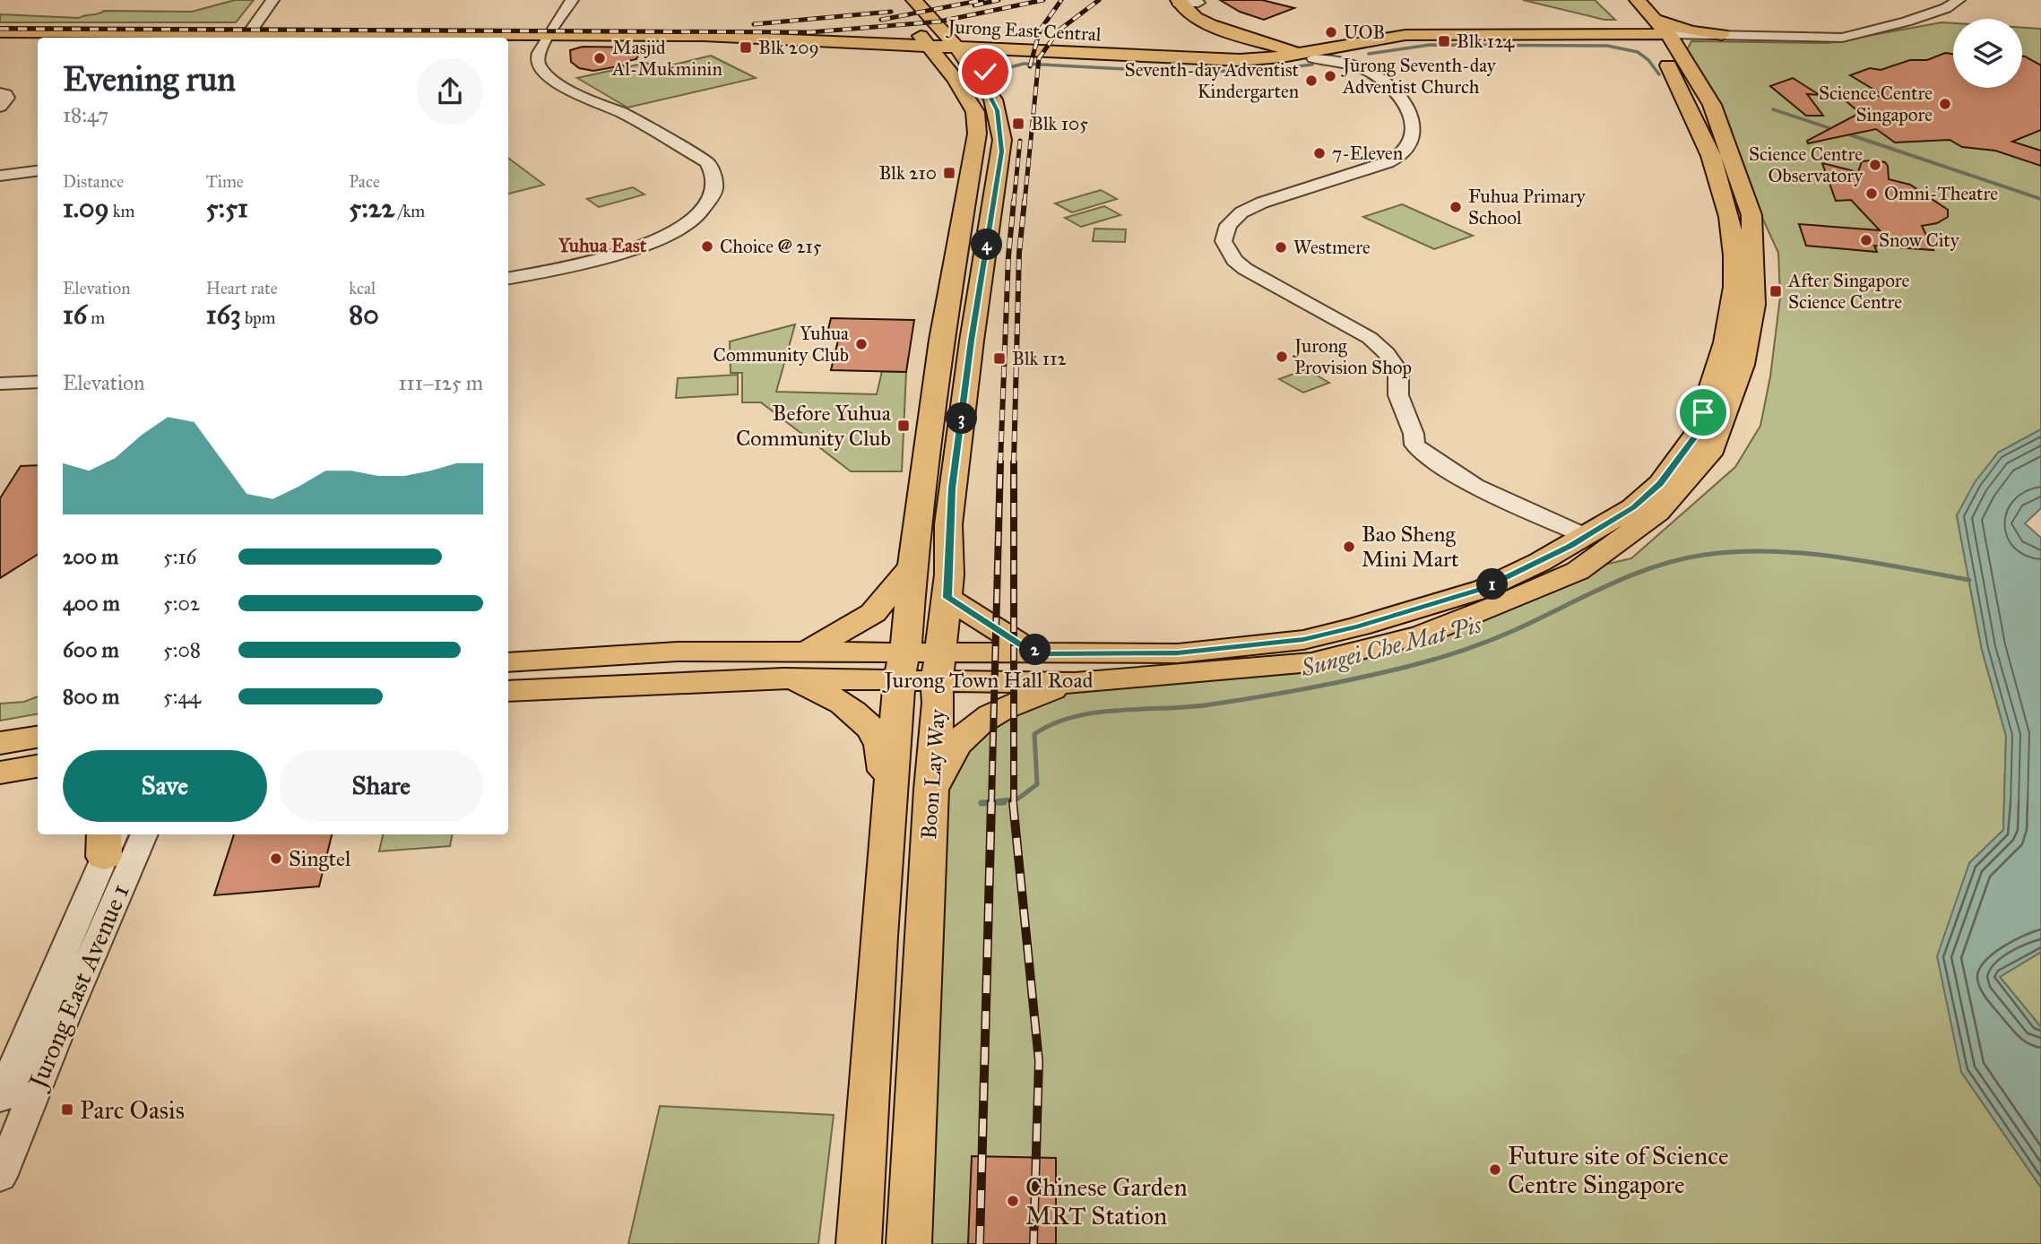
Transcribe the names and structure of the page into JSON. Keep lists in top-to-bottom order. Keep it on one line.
{"streets":{"main road":["Jurong East Central","Jurong Town Hall Road","Boon Lay Way"],"street":["Jurong East Avenue 1"]},"crossings":[["Jurong East Central","Jurong Town Hall Road"],["Jurong East Central","Boon Lay Way"],["Jurong Town Hall Road","Boon Lay Way"]],"districts":["Yuhua East"],"water":["Sungei Che Mat Pis"],"places":{"other":["UOB","Masjid Al-Mukminin","Jurong Seventh-day Adventist Church","Seventh-day Adventist Kindergarten","Science Centre Singapore","7-Eleven","Science Centre Observatory","Omni-Theatre","Fuhua Primary School","Snow City","Choice @ 215","Westmere","Yuhua Community Club","Jurong Provision Shop","Bao Sheng Mini Mart","Singtel","Future site of Science Centre Singapore","Chinese Garden MRT Station"],"transit":["Blk 124","Blk 209","Blk 105","Blk 210","After Singapore Science Centre","Blk 112","Before Yuhua Community Club","Parc Oasis"]},"page":{"heading":["Evening run","18:47"],"stats":[["Distance","1.09 km"],["Time","5:51"],["Pace","5:22 /km"],["Elevation","16 m"],["Heart rate","163 bpm"],["kcal","80"]],"pins":["4","3","1","2"],"chart":["Elevation","111–125 m"],"list":[{"name":"200 m","note":"5:16"},{"name":"400 m","note":"5:02"},{"name":"600 m","note":"5:08"},{"name":"800 m","note":"5:44"}],"buttons":["Save","Share"]}}
